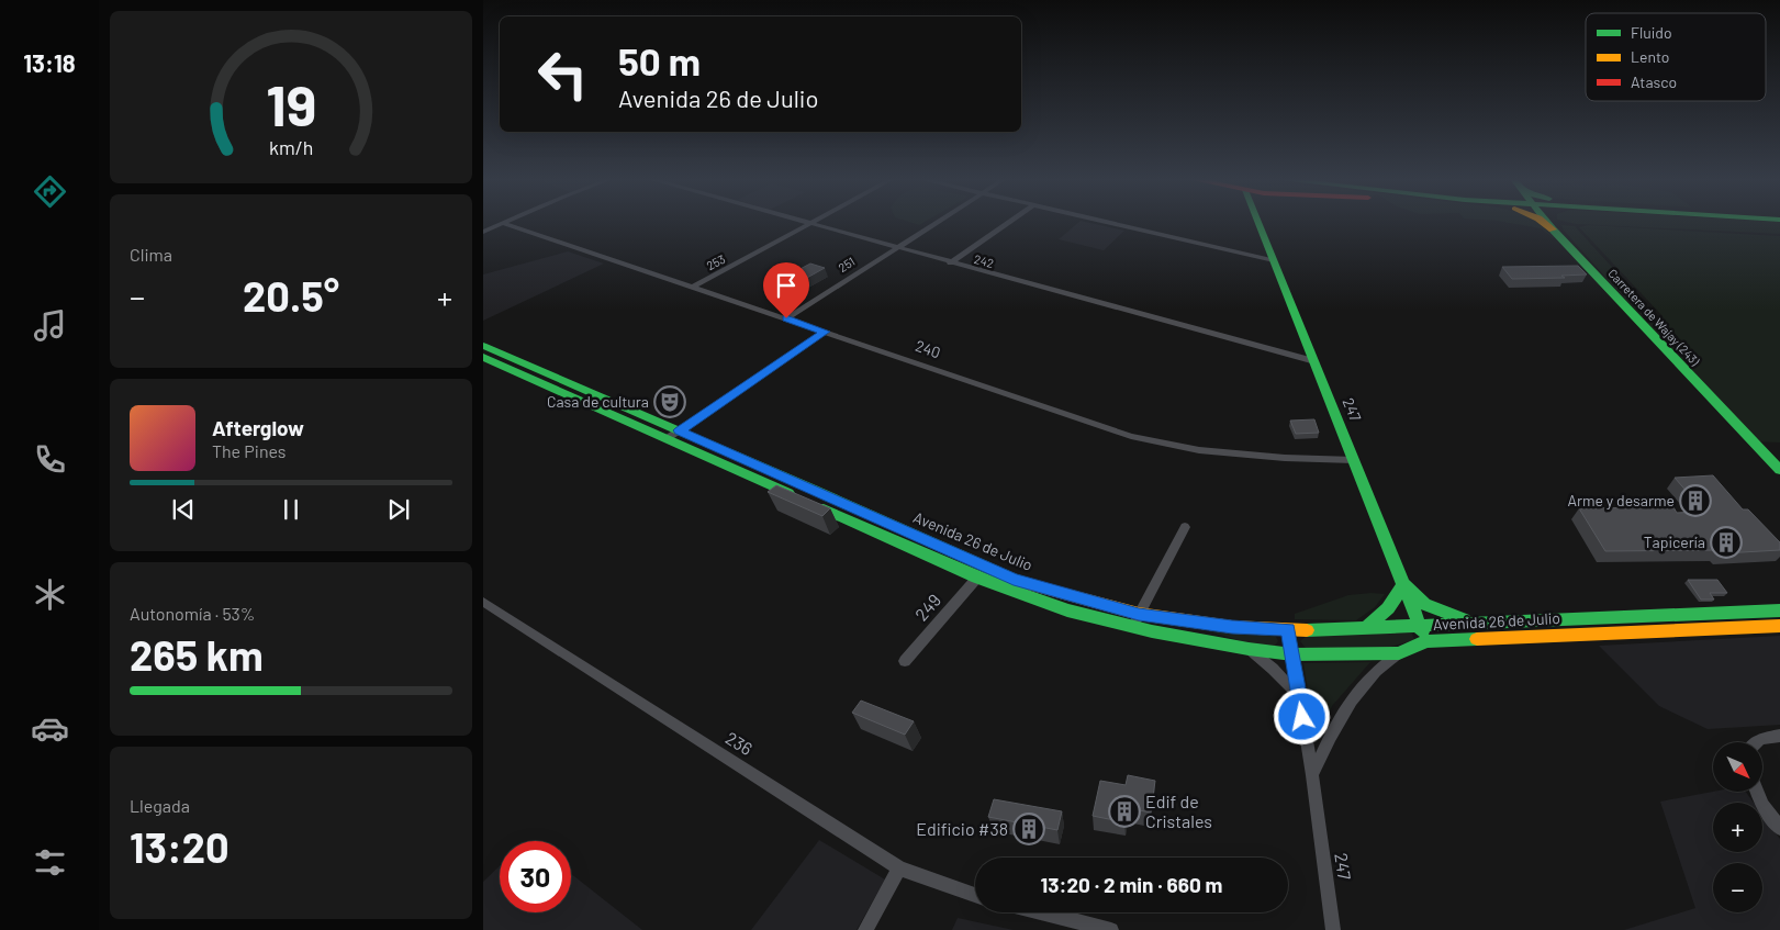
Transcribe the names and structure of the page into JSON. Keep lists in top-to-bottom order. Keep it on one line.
{"streets":{"main road":["Carretera de Wajay (243)","247","Avenida 26 de Julio"],"street":["242","253","251","240","249","236"]},"crossings":[["242","253"],["242","251"],["242","247"],["253","240"],["251","240"],["240","247"],["247","Avenida 26 de Julio"],["Avenida 26 de Julio","249"]],"places":{"theatre":["Casa de cultura"],"building":["Arme y desarme","Tapicería","Edif de Cristales","Edificio #38"]},"legend":["Fluido","Lento","Atasco"],"north":"bottom right","page":{"tabs":"13:18","turn":["50 m","Avenida 26 de Julio"],"tile":["Clima",["Autonomía · 53%","265 km"],["Llegada","13:20"]],"heat":["−","20.5°","+"],"song":["Afterglow","The Pines"],"map_buttons":["+","−"],"limit":"30","trip":"13:20 · 2 min · 660 m","gauge":["19","km/h"]}}
